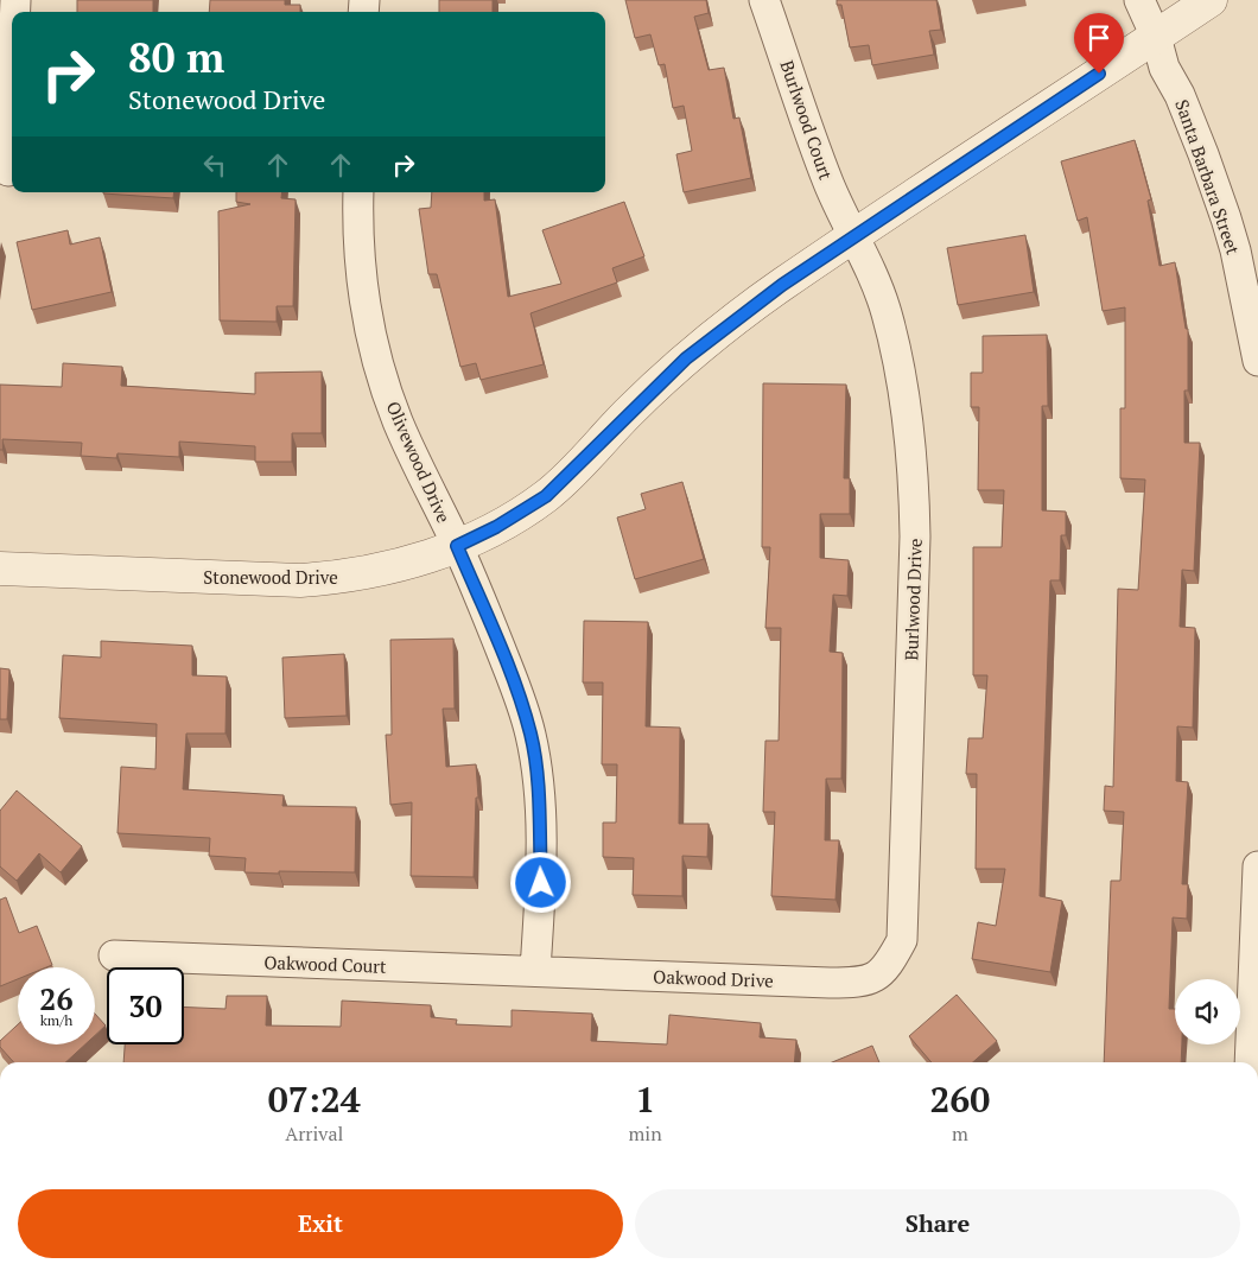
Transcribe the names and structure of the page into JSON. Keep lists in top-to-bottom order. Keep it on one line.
{"streets":{"street":["Burlwood Court","Santa Barbara Street","Olivewood Drive","Stonewood Drive","Burlwood Drive","Oakwood Court","Oakwood Drive"]},"crossings":[["Burlwood Court","Stonewood Drive"],["Burlwood Court","Burlwood Drive"],["Santa Barbara Street","Stonewood Drive"],["Olivewood Drive","Stonewood Drive"],["Olivewood Drive","Oakwood Court"],["Olivewood Drive","Oakwood Drive"],["Stonewood Drive","Burlwood Drive"],["Burlwood Drive","Oakwood Drive"],["Oakwood Court","Oakwood Drive"]],"page":{"turn":["80 m","Stonewood Drive"],"speed":"26 km/h","limit":"30","eta":["07:24","Arrival","1","min","260","m"],"buttons":["Exit","Share"]}}
